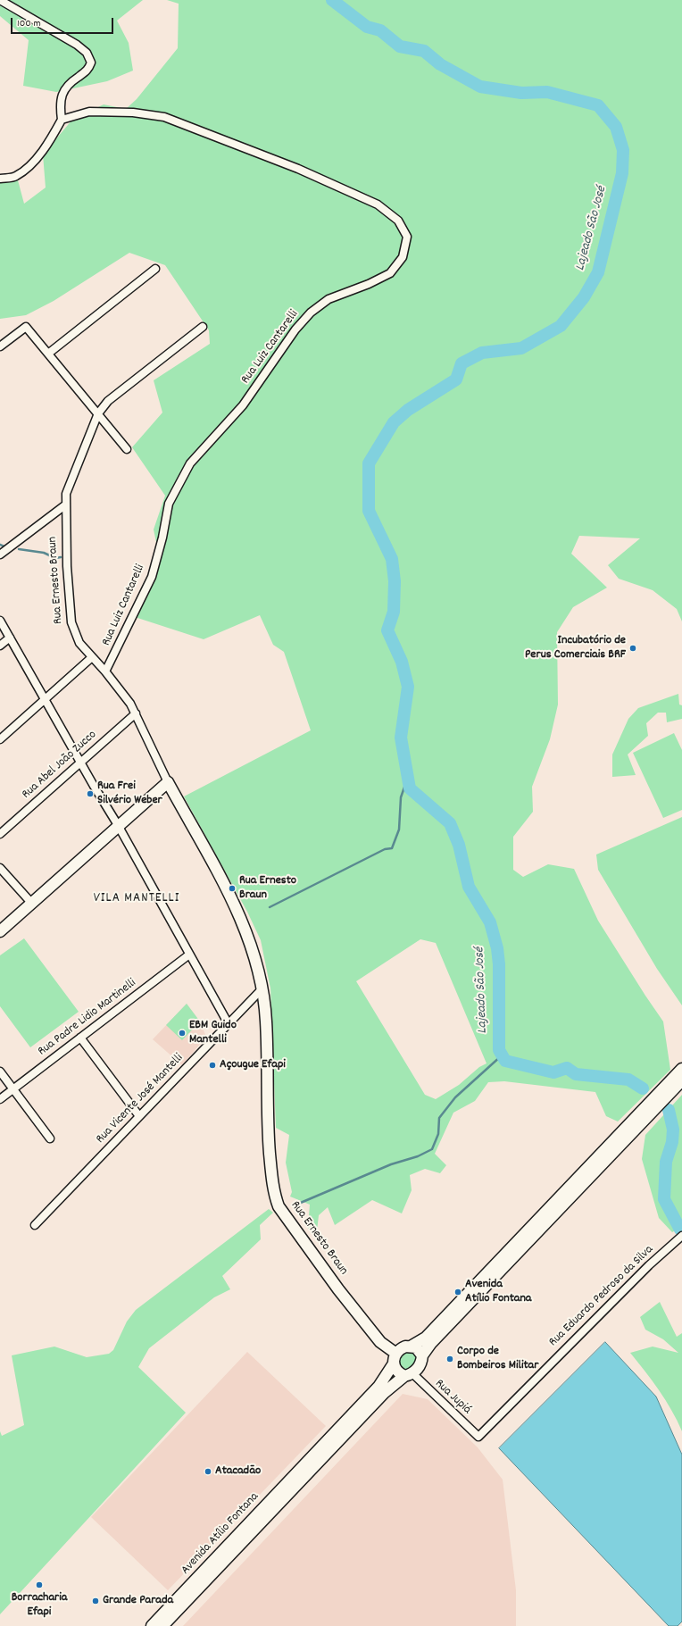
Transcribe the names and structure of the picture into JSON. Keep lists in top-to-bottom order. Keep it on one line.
{"streets":{"main road":["Rua Ernesto Braun","Avenida Atílio Fontana"],"street":["Rua Luiz Cantarelli","Rua Abel João Zucco","Rua Padre Lidio Martinelli","Rua Vicente José Mantelli","Rua Eduardo Pedroso da Silva","Rua Jupiá"]},"crossings":[["Rua Luiz Cantarelli","Rua Ernesto Braun"],["Rua Ernesto Braun","Rua Abel João Zucco"],["Rua Ernesto Braun","Rua Vicente José Mantelli"],["Rua Ernesto Braun","Rua Jupiá"],["Rua Ernesto Braun","Avenida Atílio Fontana"],["Rua Eduardo Pedroso da Silva","Rua Jupiá"],["Rua Jupiá","Avenida Atílio Fontana"]],"districts":["VILA MANTELLI"],"water":["Lajeado São José"],"places":["Incubatório de Perus Comerciais BRF","Rua Frei Silvério Weber","Rua Ernesto Braun","EBM Guido Mantelli","Açougue Efapi","Avenida Atílio Fontana","Corpo de Bombeiros Militar","Atacadão","Borracharia Efapi","Grande Parada"],"scale_bar":"100 m"}
